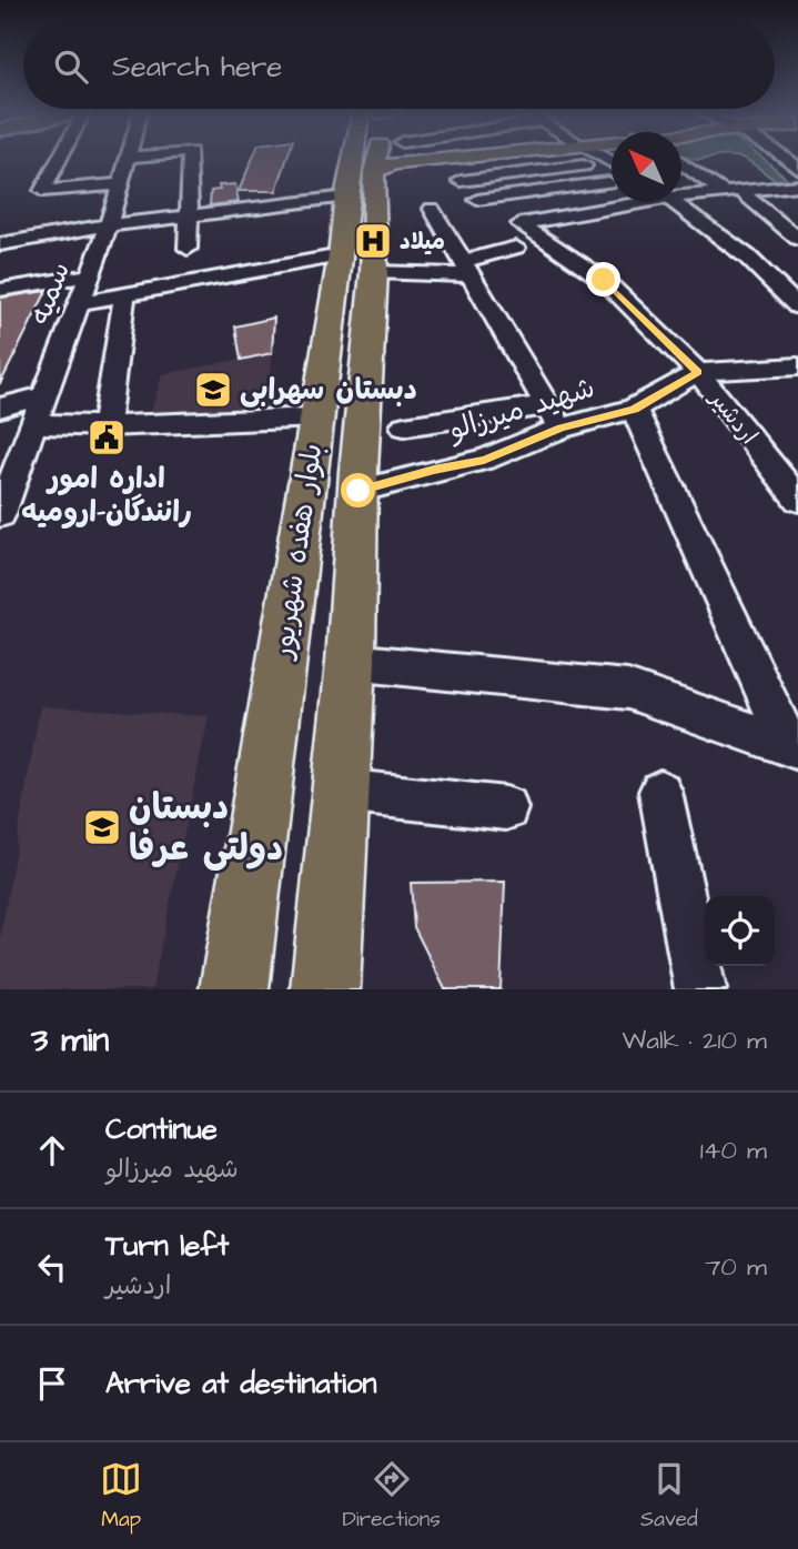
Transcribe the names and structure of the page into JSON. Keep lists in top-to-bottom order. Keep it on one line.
{"streets":{"main road":["بلوار هفده شهریور"],"street":["سمیه","شهید میرزالو","اردشیر"]},"crossings":[["شهید میرزالو","اردشیر"],["شهید میرزالو","بلوار هفده شهریور"]],"places":{"hospital":["میلاد"],"school or university":["دبستان سهرابی","دبستان دولتی عرفا"],"public building":["اداره امور رانندگان-ارومیه"]},"north":"top left","page":{"search":"Search here","heading":["3 min","Walk · 210 m"],"list":[["Continue","شهید میرزالو","140 m"],["Turn left","اردشیر","70 m"],"Arrive at destination"],"nav":["Map","Directions","Saved"]}}
